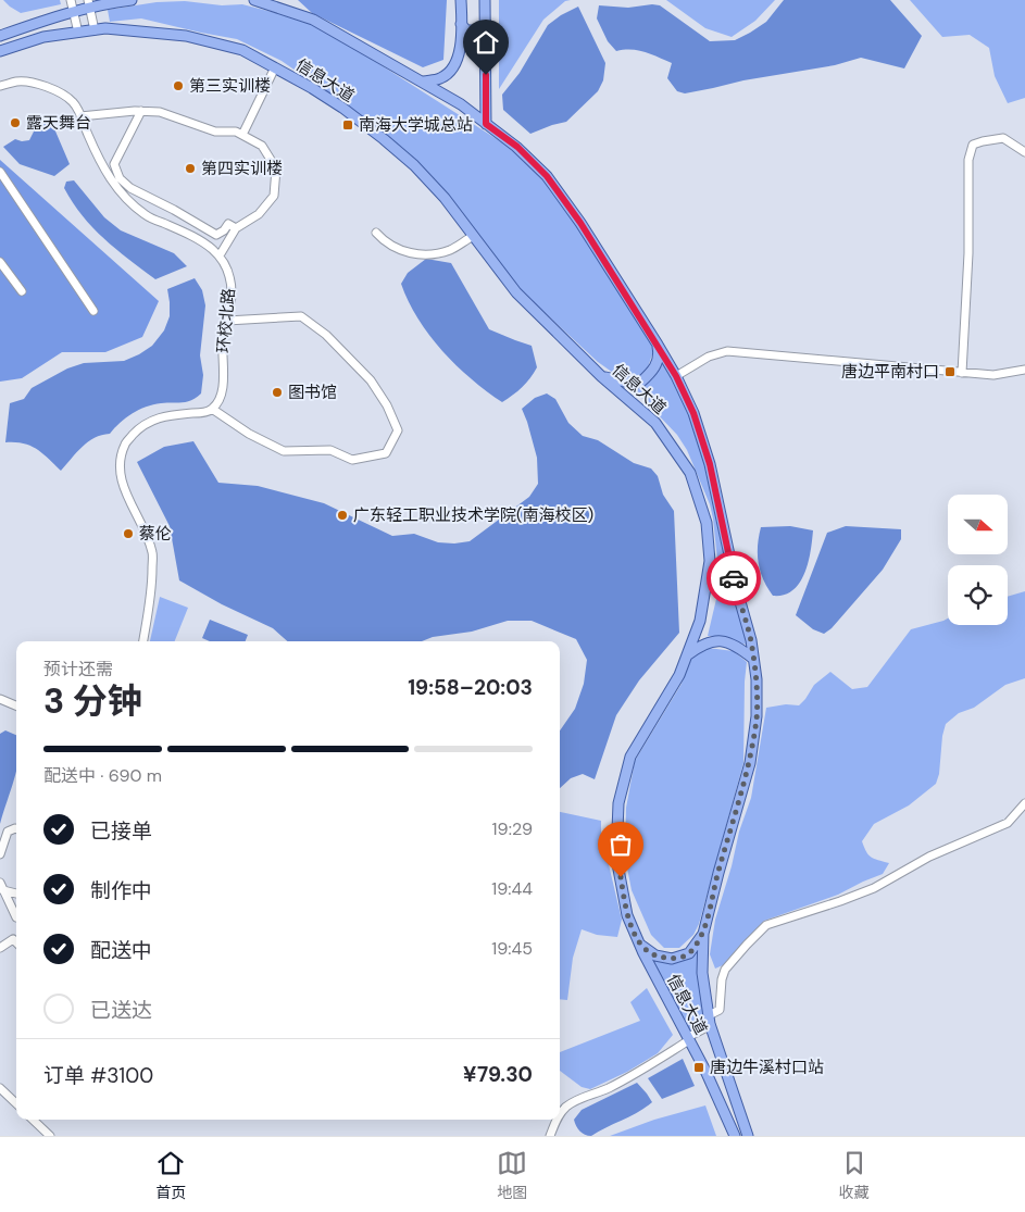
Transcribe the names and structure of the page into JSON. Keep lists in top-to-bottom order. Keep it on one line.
{"streets":{"main road":["信息大道"],"street":["环校北路"]},"places":{"other":["第三实训楼","露天舞台","第四实训楼","图书馆","广东轻工职业技术学院(南海校区)","蔡伦"],"transit":["南海大学城总站","唐边平南村口","唐边牛溪村口站"]},"north":"right","page":{"heading":["3 分钟","预计还需","19:58–20:03"],"panel":["订单 #3100","¥79.30"],"bar":"配送中 · 690 m","list":[["已接单","19:29"],["制作中","19:44"],["配送中","19:45"],"已送达"],"tabs":["首页","地图","收藏"]}}
